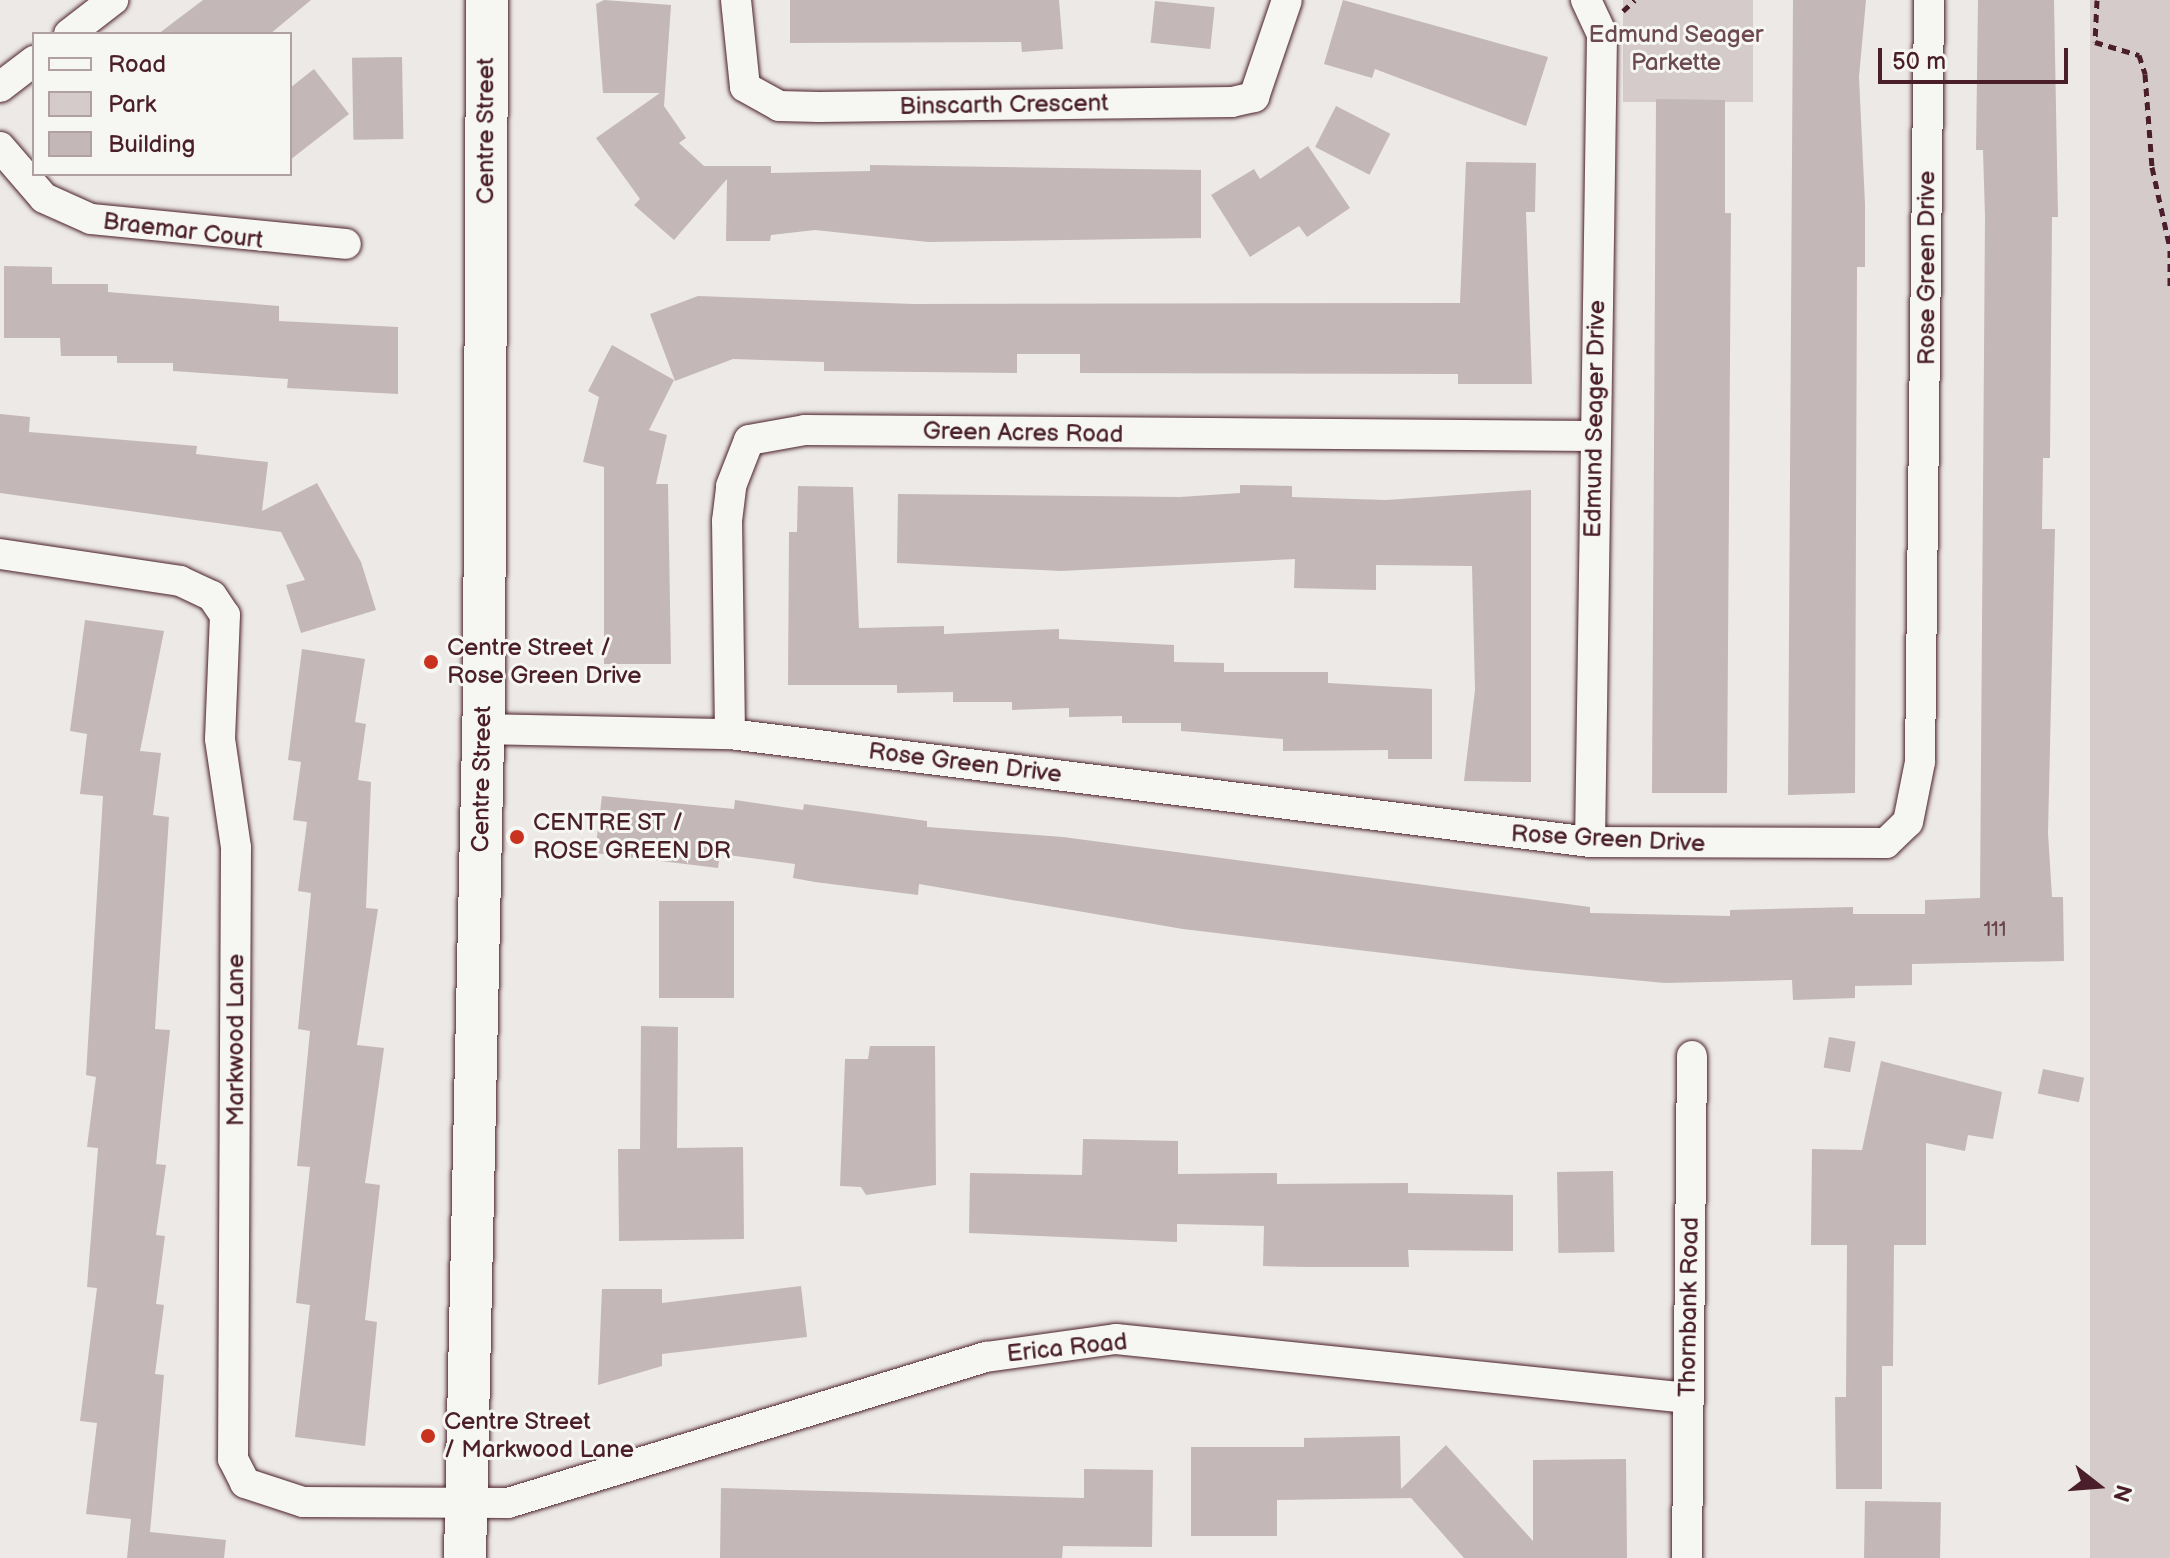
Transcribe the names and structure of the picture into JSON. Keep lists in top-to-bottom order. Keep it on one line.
{"streets":{"main road":["Centre Street"],"street":["Binscarth Crescent","Braemar Court","Rose Green Drive","Edmund Seager Drive","Green Acres Road","Markwood Lane","Thornbank Road","Erica Road"]},"crossings":[["Centre Street","Rose Green Drive"],["Centre Street","Markwood Lane"],["Centre Street","Erica Road"],["Rose Green Drive","Edmund Seager Drive"],["Rose Green Drive","Green Acres Road"],["Edmund Seager Drive","Green Acres Road"],["Markwood Lane","Erica Road"],["Thornbank Road","Erica Road"]],"parks":["Edmund Seager Parkette"],"places":["Centre Street / Rose Green Drive","CENTRE ST / ROSE GREEN DR","Centre Street / Markwood Lane"],"house_numbers":["111"],"legend":["Road","Park","Building"],"scale_bar":"50 m","north":"right"}
